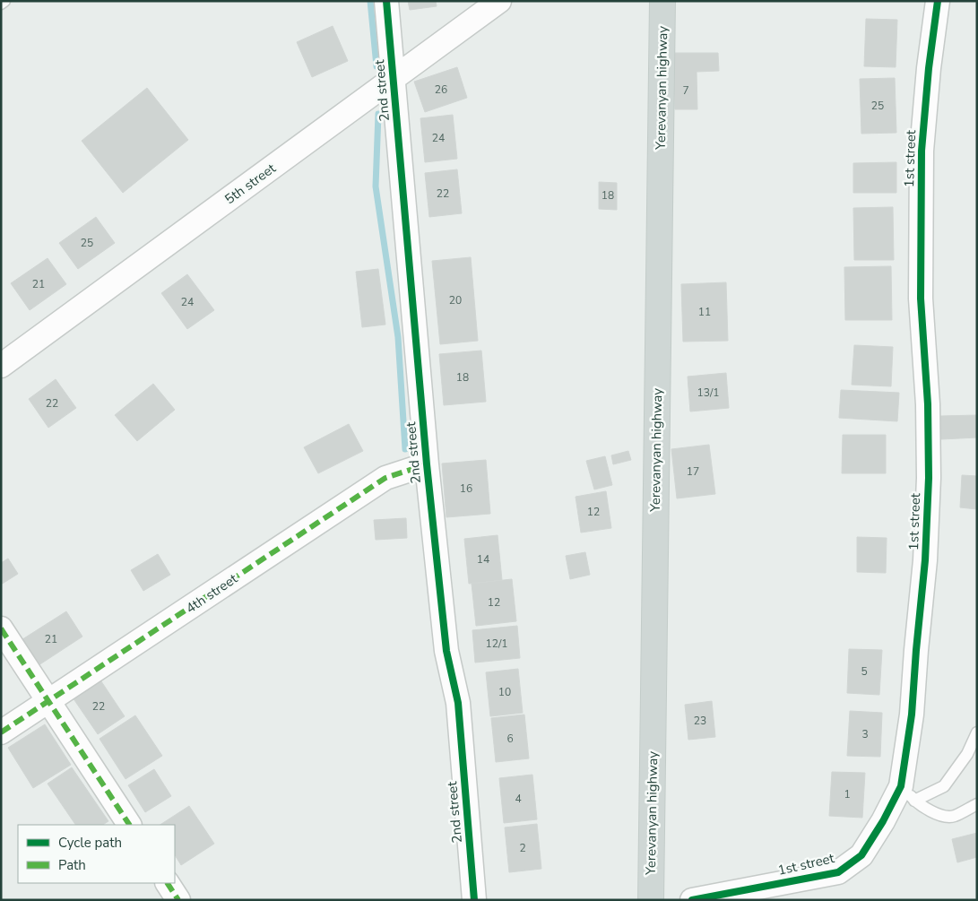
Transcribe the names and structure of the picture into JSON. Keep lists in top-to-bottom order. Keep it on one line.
{"streets":{"main road":["Yerevanyan highway"],"street":["2nd street","1st street","5th street","4th street"]},"crossings":[["2nd street","5th street"],["2nd street","4th street"]],"house_numbers":["26","7","25","24","22","18","25","21","20","24","11","18","13/1","22","17","16","12","14","12","21","12/1","5","10","22","23","3","6","1","4","2"],"legend":["Cycle path","Path"]}
